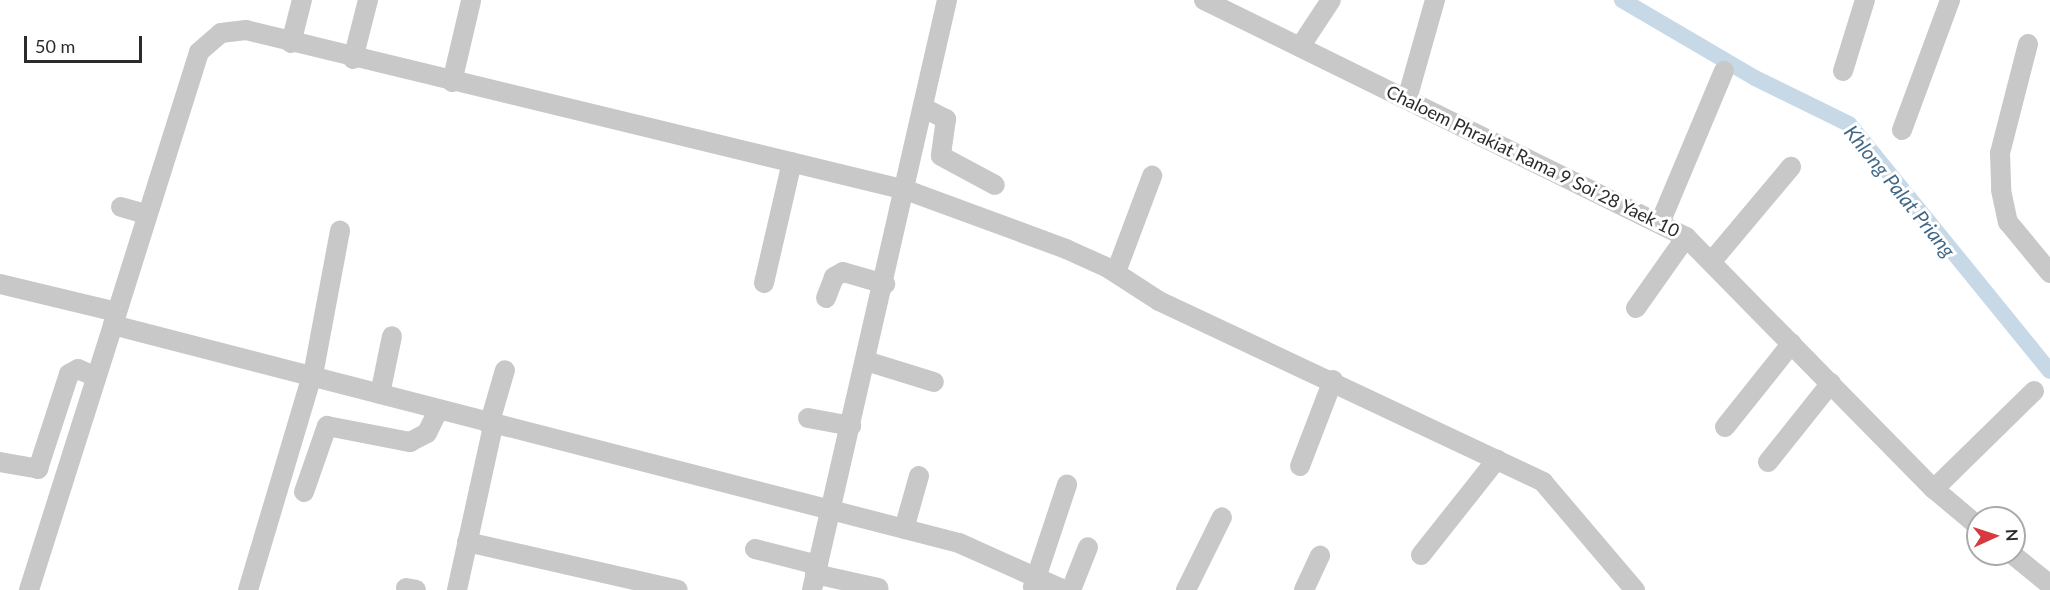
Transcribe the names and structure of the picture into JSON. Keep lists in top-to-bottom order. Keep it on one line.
{"streets":{"street":["Chaloem Phrakiat Rama 9 Soi 28 Yaek 10"]},"water":["Khlong Palat Priang"],"scale_bar":"50 m","north":"right"}
